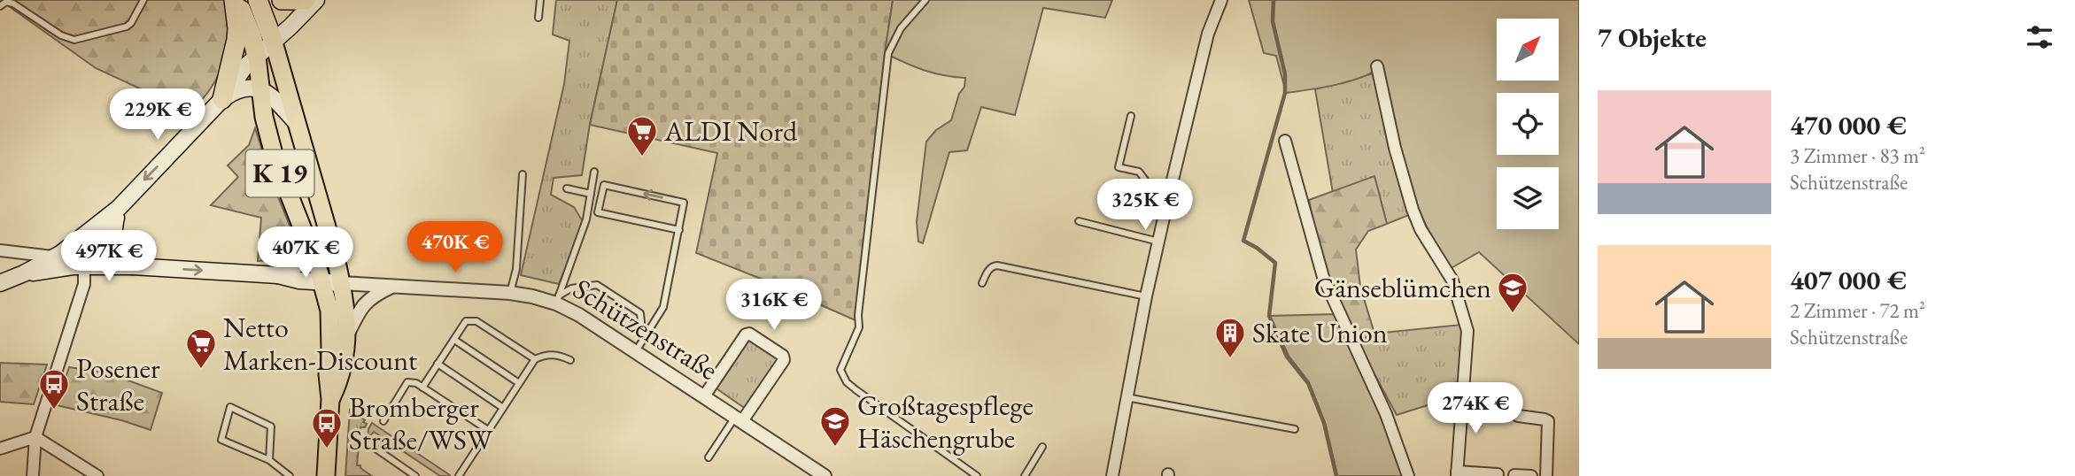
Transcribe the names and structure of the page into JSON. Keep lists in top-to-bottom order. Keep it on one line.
{"streets":{"main road":["K 19","Schützenstraße"]},"crossings":[["K 19","Schützenstraße"]],"places":{"supermarket":["ALDI Nord","Netto Marken-Discount"],"school or university":["Gänseblümchen","Großtagespflege Häschengrube"],"building":["Skate Union"],"bus stop":["Posener Straße","Bromberger Straße/WSW"]},"north":"top right","page":{"heading":"7 Objekte","list":[{"name":"470 000 €","note":"3 Zimmer · 83 m² · Schützenstraße"},{"name":"407 000 €","note":"2 Zimmer · 72 m² · Schützenstraße"}],"price":["229K €","325K €","470K €","407K €","497K €","316K €","274K €"]}}
